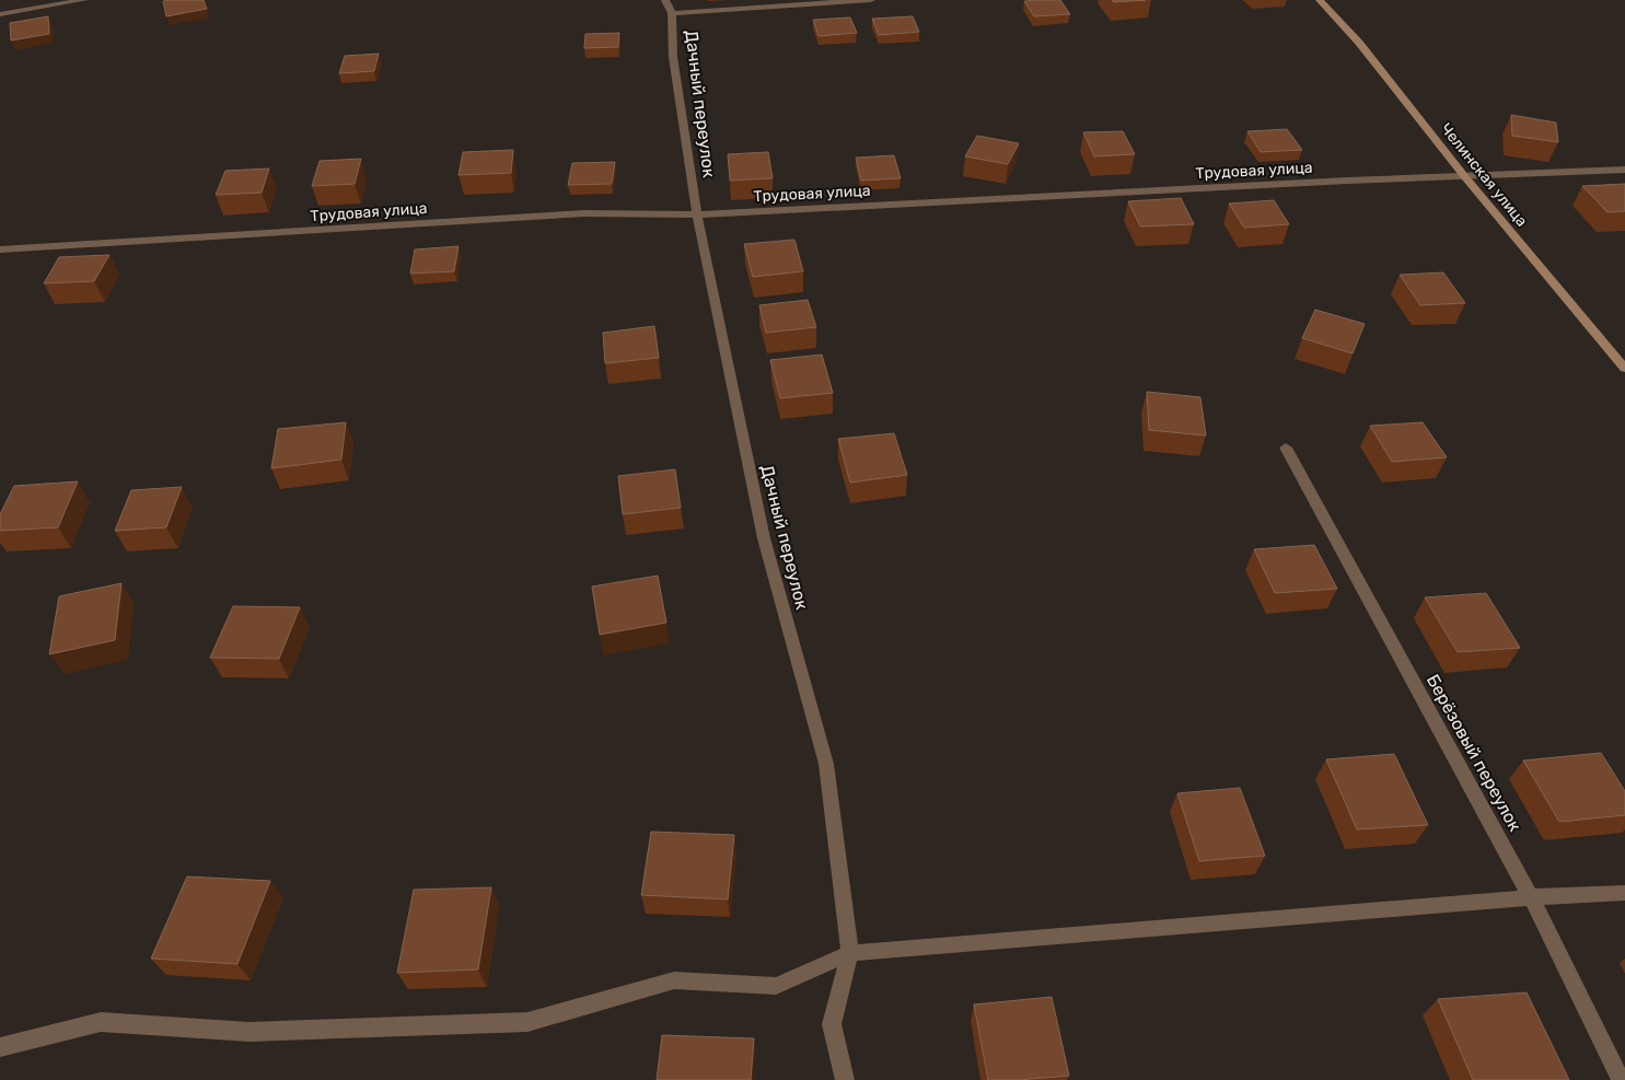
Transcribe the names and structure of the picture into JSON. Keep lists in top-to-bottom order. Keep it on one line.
{"streets":{"street":["Дачный переулок","Трудовая улица","Челинская улица","Берёзовый переулок"]},"crossings":[["Дачный переулок","Трудовая улица"],["Трудовая улица","Челинская улица"]]}
